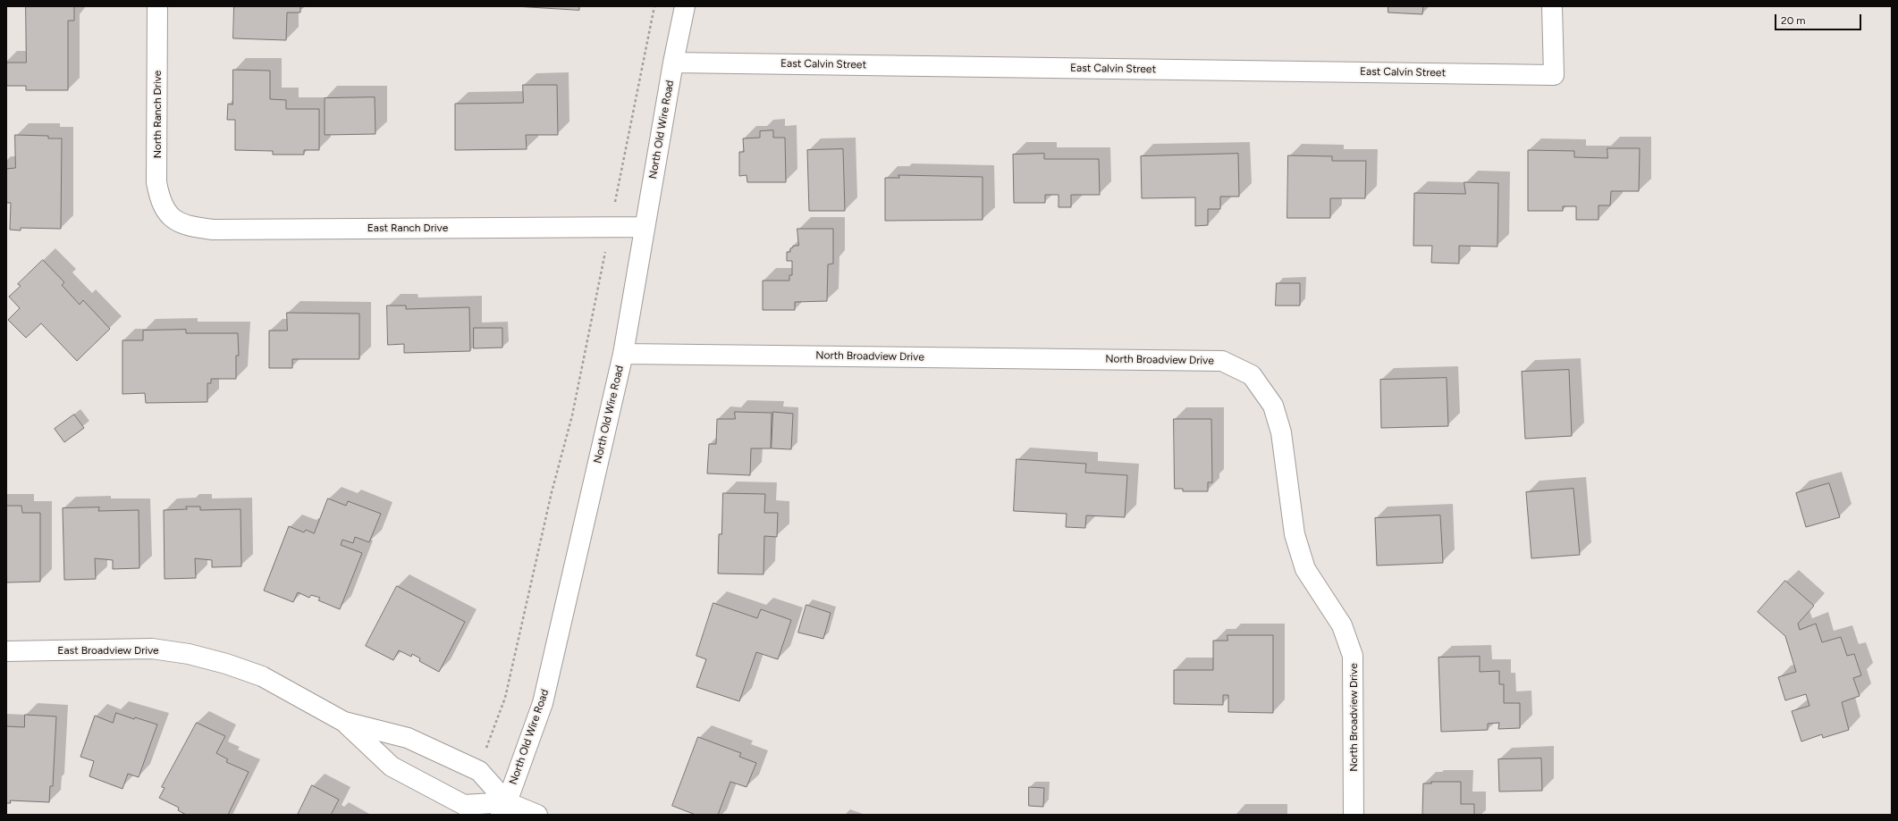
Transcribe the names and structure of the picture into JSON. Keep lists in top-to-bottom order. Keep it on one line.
{"streets":{"street":["East Calvin Street","North Ranch Drive","North Old Wire Road","East Ranch Drive","North Broadview Drive","East Broadview Drive"]},"crossings":[["East Calvin Street","North Old Wire Road"],["North Ranch Drive","East Ranch Drive"],["North Old Wire Road","East Ranch Drive"],["North Old Wire Road","North Broadview Drive"],["North Old Wire Road","East Broadview Drive"]],"scale_bar":"20 m"}
